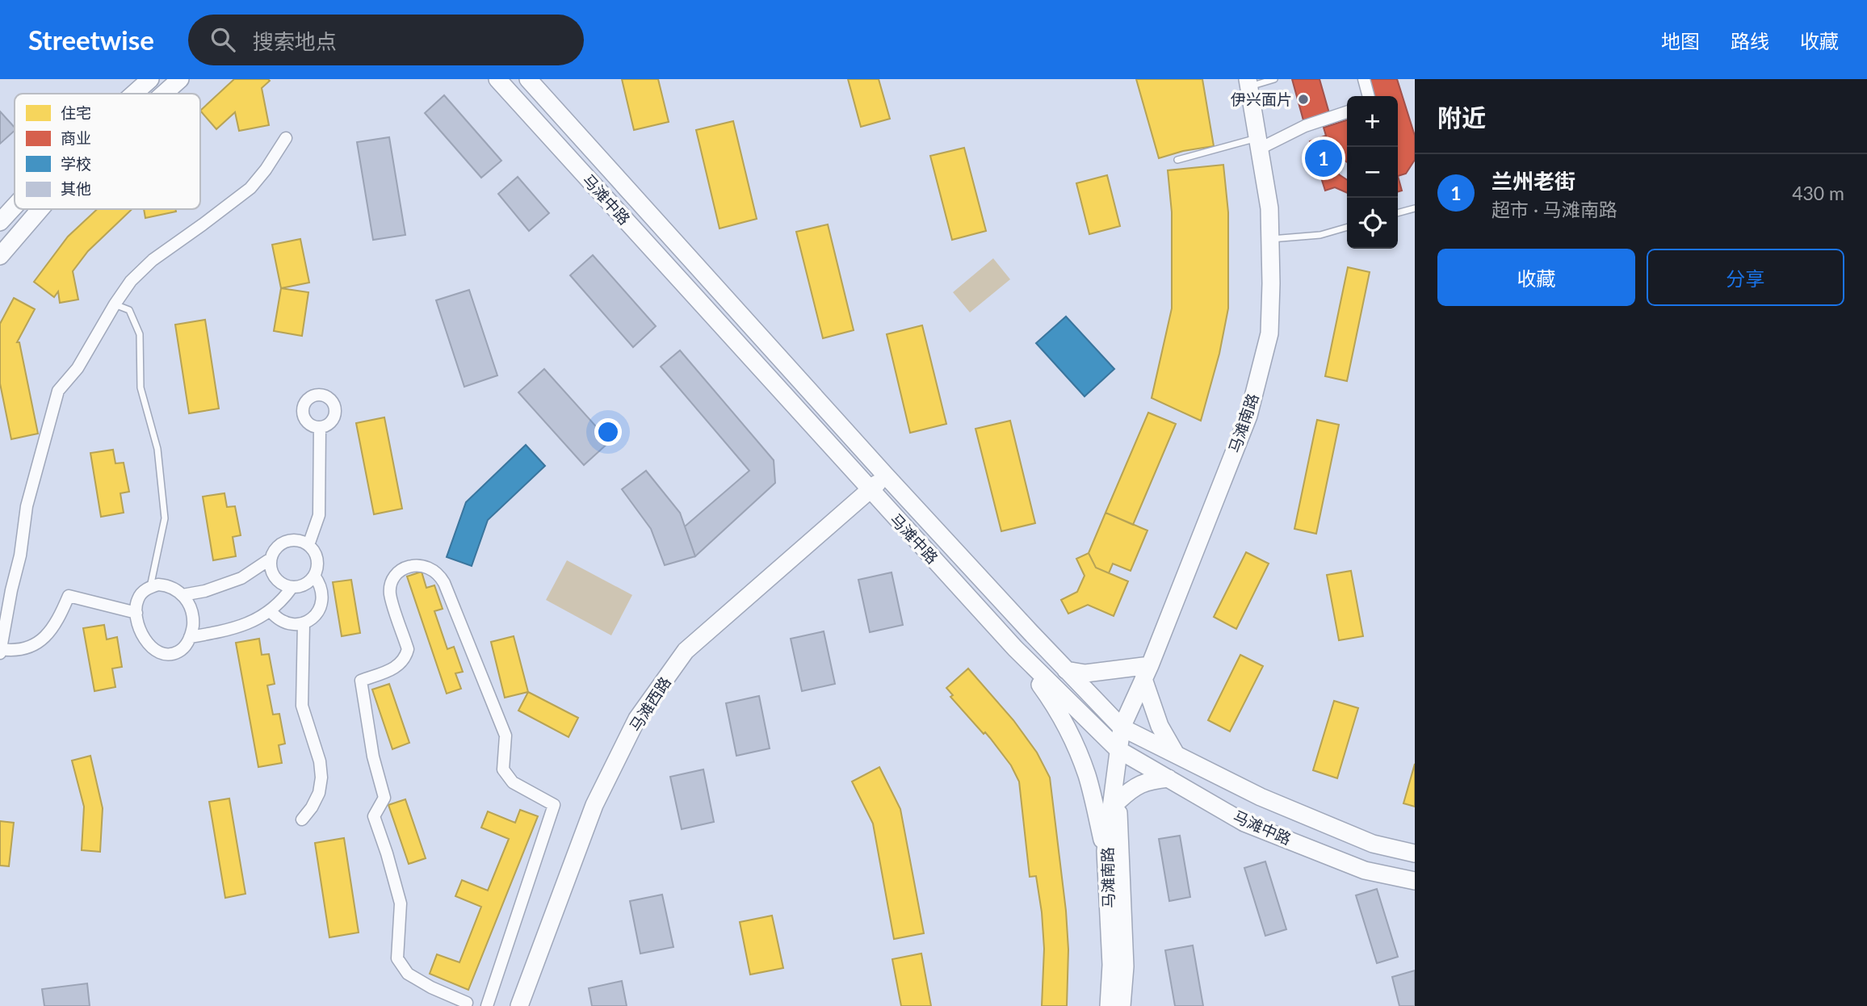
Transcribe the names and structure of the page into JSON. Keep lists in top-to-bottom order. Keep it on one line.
{"streets":{"main road":["马滩中路","马滩南路","马滩西路"]},"crossings":[["马滩中路","马滩南路"],["马滩中路","马滩西路"]],"places":["伊兴面片"],"legend":["住宅","商业","学校","其他"],"page":{"header":"Streetwise","search":"搜索地点","nav":["地图","路线","收藏"],"heading":"附近","map_buttons":["+","−"],"pins":"1","list":[{"mark":"1","name":"兰州老街","note":"超市 · 马滩南路","value":"430 m"}],"buttons":["收藏","分享"]}}
